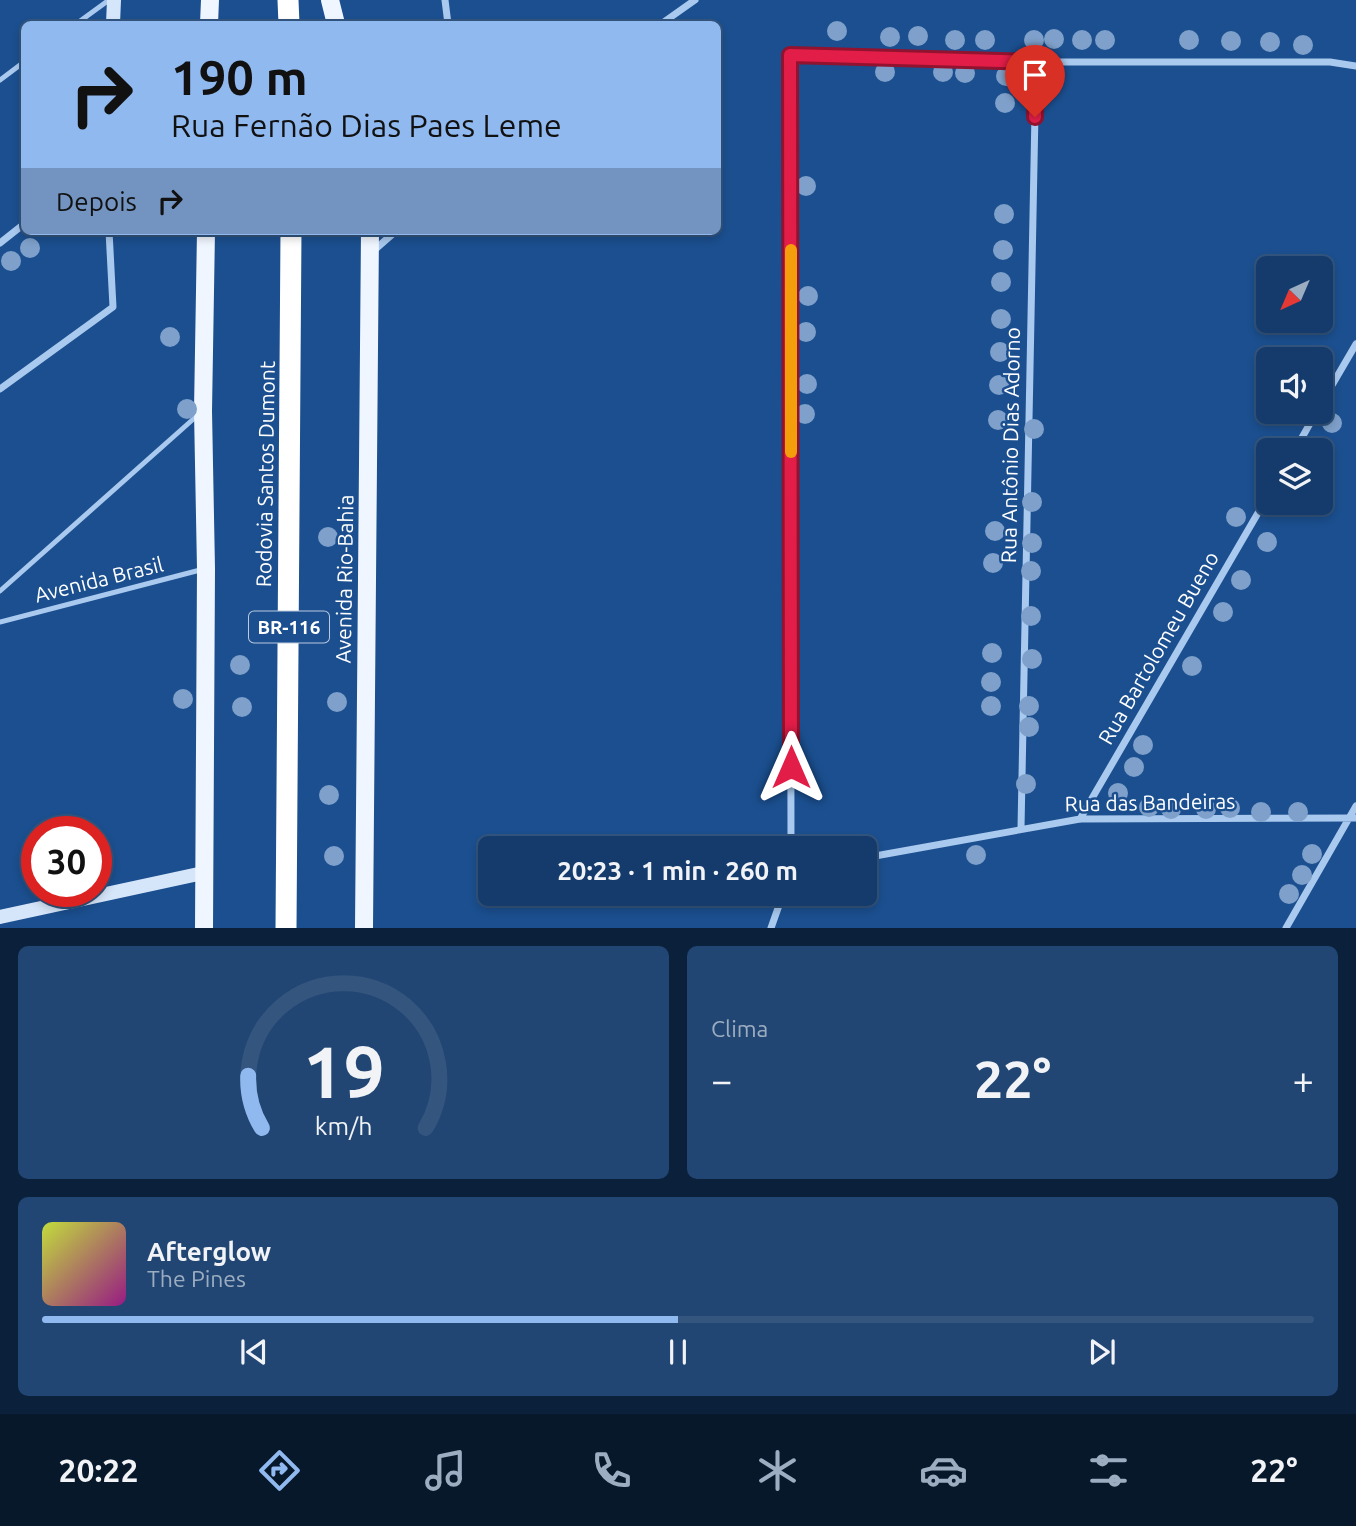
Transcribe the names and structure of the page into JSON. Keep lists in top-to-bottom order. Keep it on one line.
{"streets":{"highway":["Rodovia Santos Dumont","BR-116"],"main road":["Avenida Rio-Bahia"],"street":["Rua Antônio Dias Adorno","Rua Bartolomeu Bueno","Rua das Bandeiras"],"lane":["Avenida Brasil"]},"crossings":[["Rua Antônio Dias Adorno","Rua das Bandeiras"],["Rua Bartolomeu Bueno","Rua das Bandeiras"]],"north":"bottom left","page":{"turn":["190 m","Rua Fernão Dias Paes Leme"],"then":"Depois","limit":"30","trip":"20:23 · 1 min · 260 m","tile":"Clima","heat":["−","22°","+"],"song":["Afterglow","The Pines"],"tabs":["20:22","22°"],"gauge":["19","km/h"]}}
